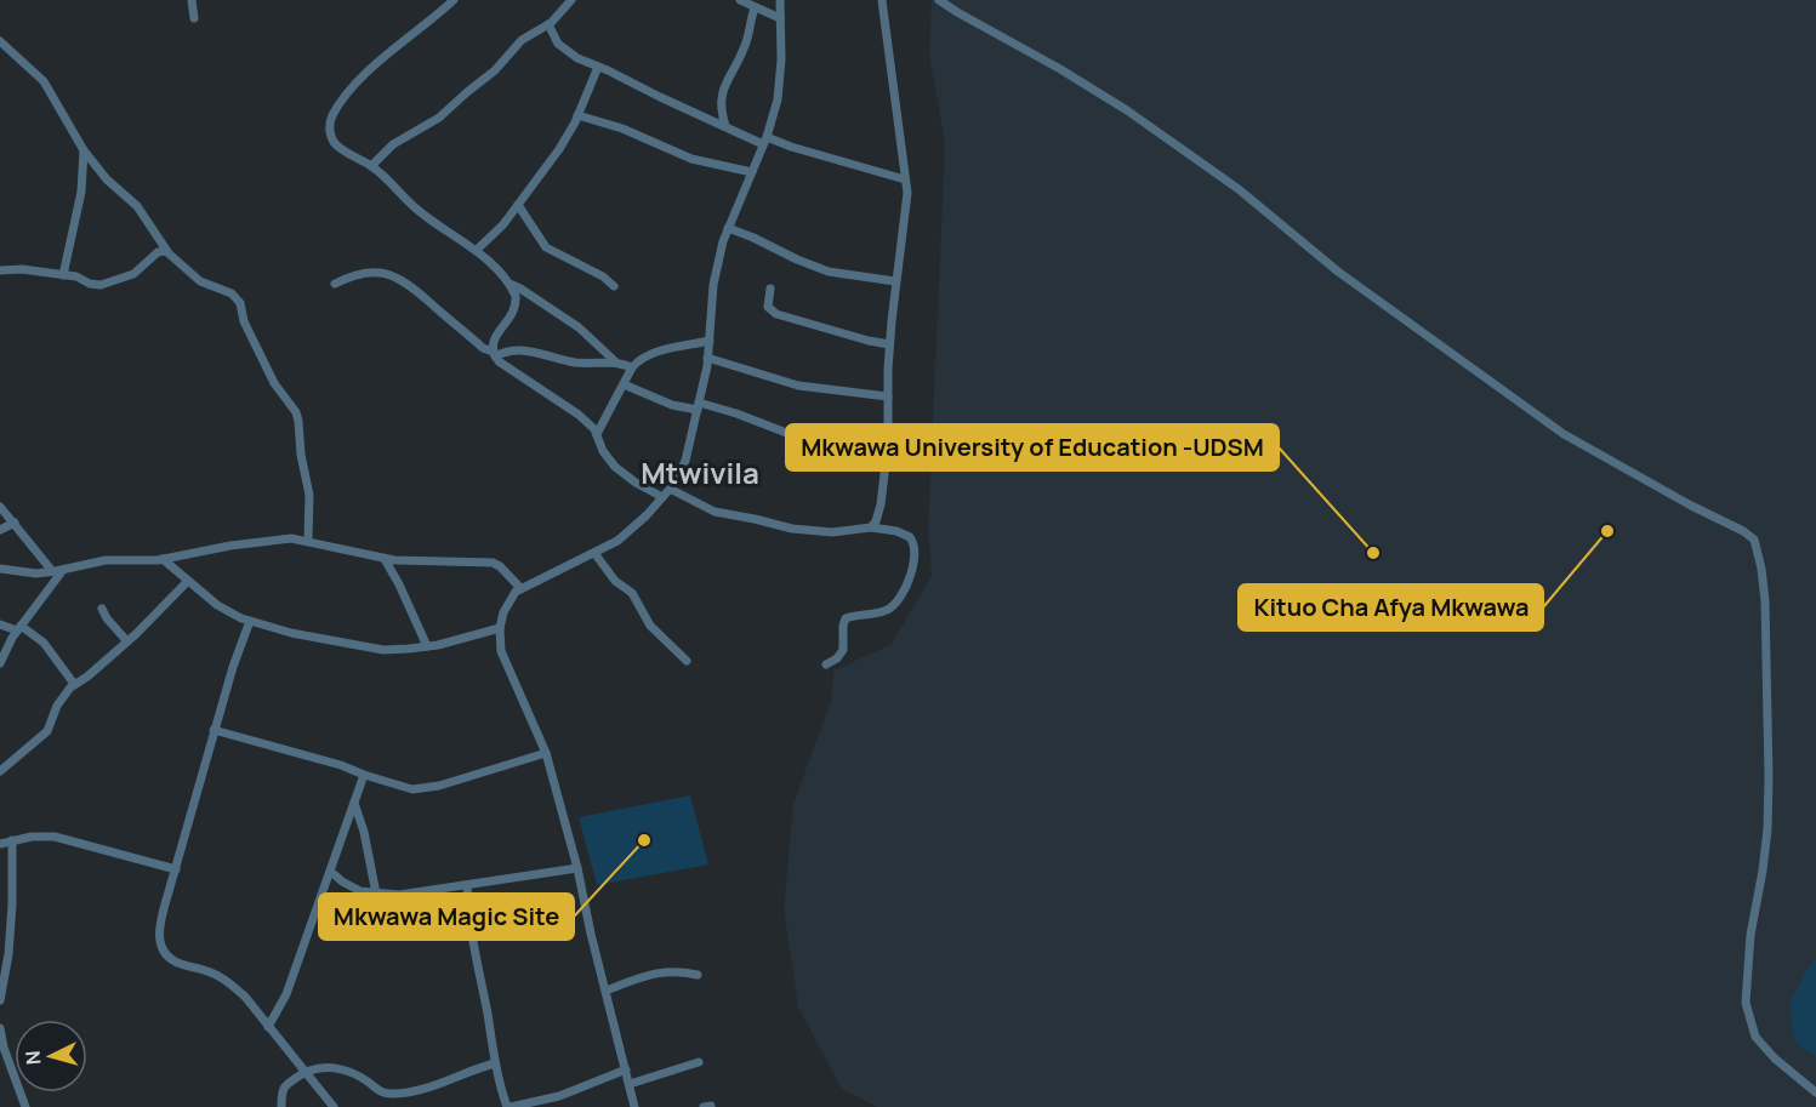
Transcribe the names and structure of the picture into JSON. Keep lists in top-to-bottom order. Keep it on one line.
{"districts":["Mtwivila"],"places":["Kituo Cha Afya Mkwawa","Mkwawa University of Education -UDSM","Mkwawa Magic Site"],"north":"left"}
